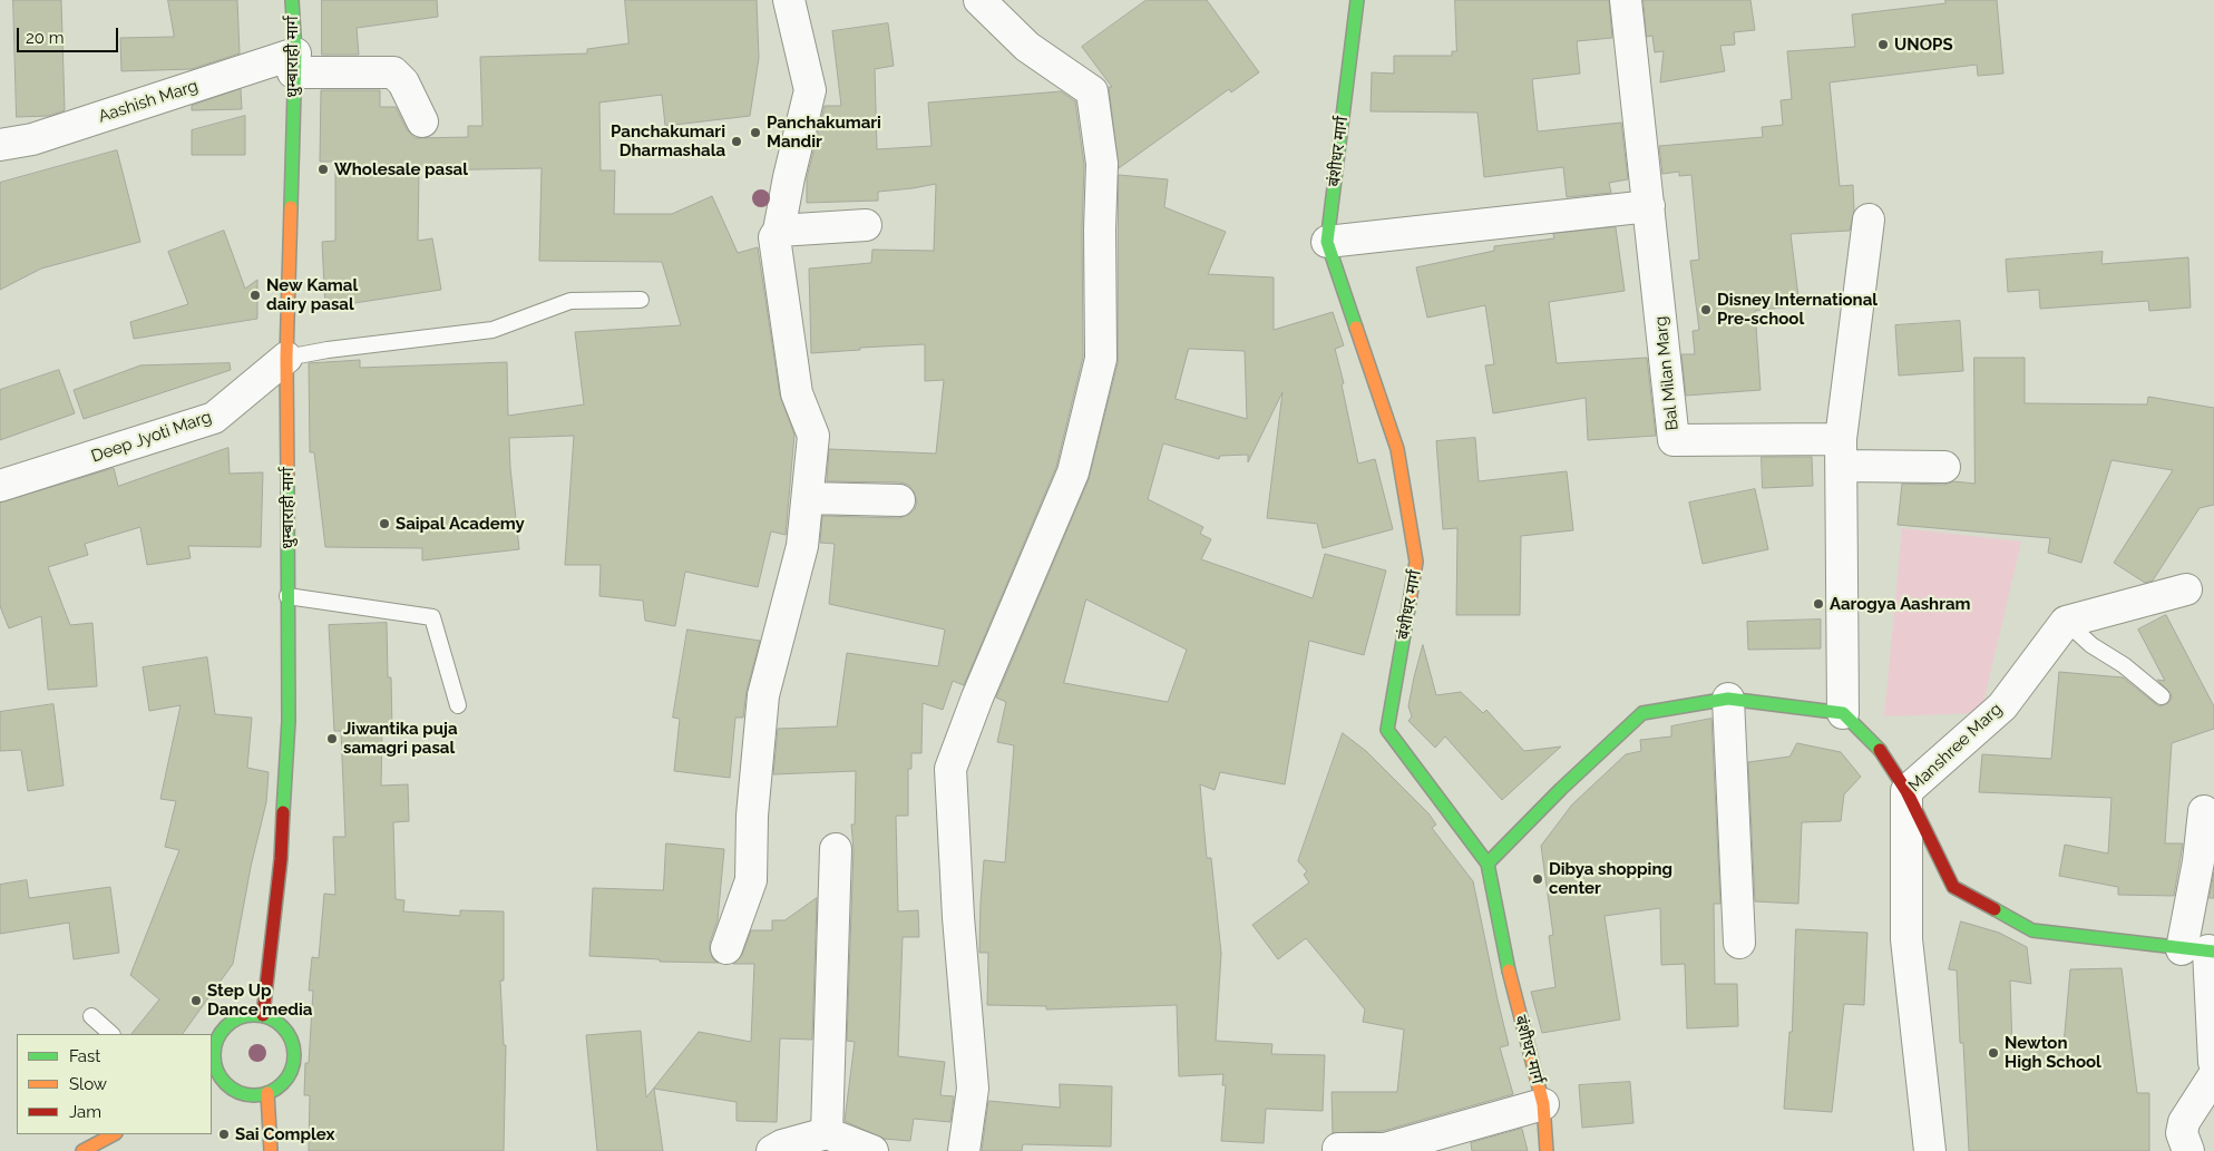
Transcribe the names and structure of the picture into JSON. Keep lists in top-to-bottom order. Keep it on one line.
{"streets":{"main road":["धुम्बाराही मार्ग","बंशीधर मार्ग"],"street":["Aashish Marg","Bal Milan Marg","Deep Jyoti Marg","Manshree Marg"]},"crossings":[["धुम्बाराही मार्ग","Aashish Marg"],["धुम्बाराही मार्ग","Deep Jyoti Marg"]],"places":["UNOPS","Panchakumari Mandir","Panchakumari Dharmashala","Wholesale pasal","New Kamal dairy pasal","Disney International Pre-school","Saipal Academy","Aarogya Aashram","Jiwantika puja samagri pasal","Dibya shopping center","Step Up Dance media","Newton High School","Sai Complex"],"legend":["Fast","Slow","Jam"],"scale_bar":"20 m"}
